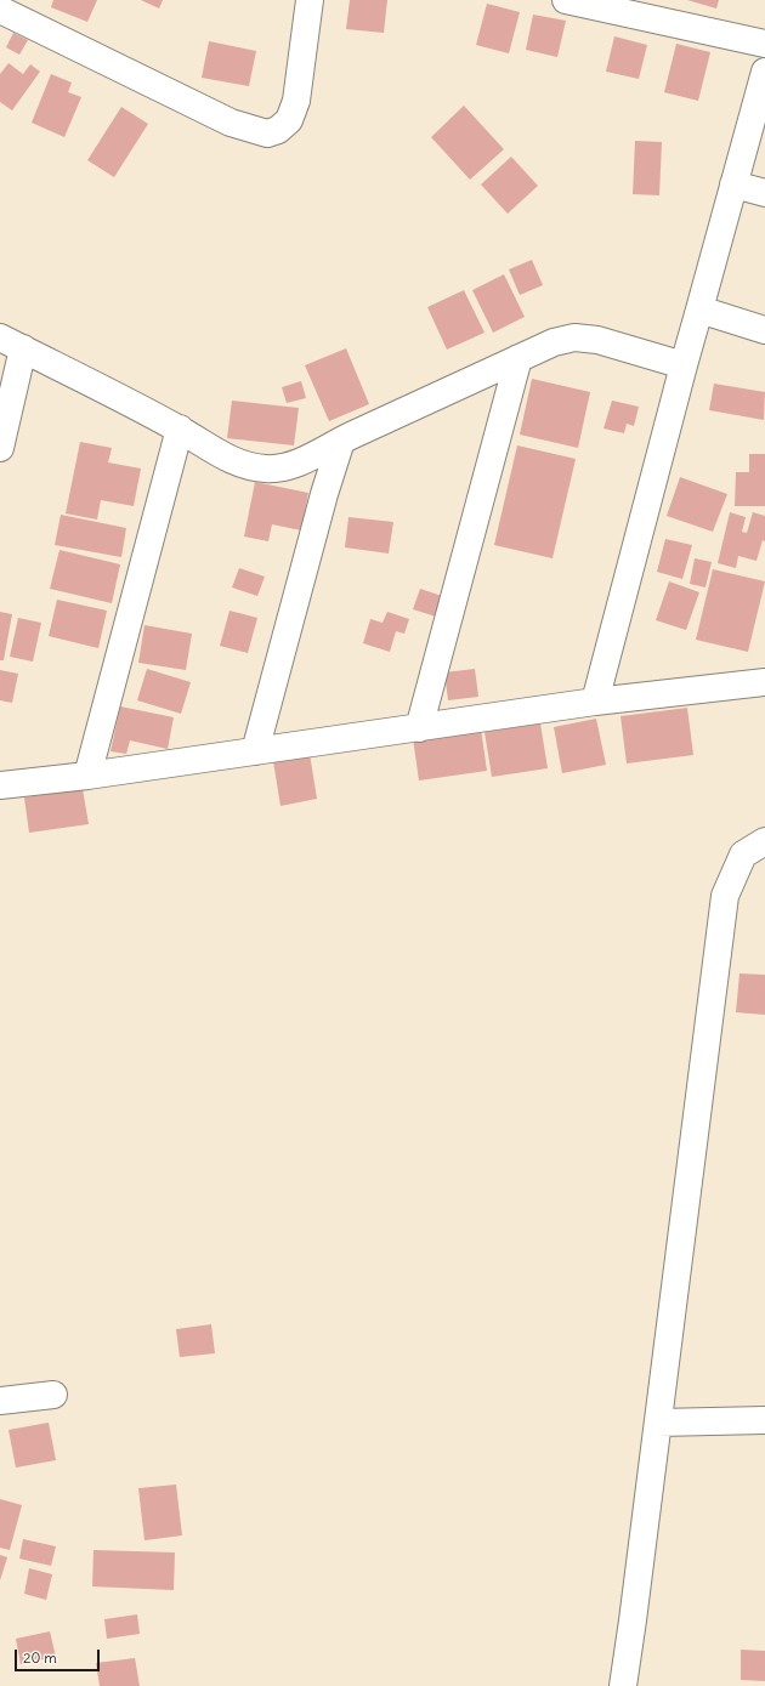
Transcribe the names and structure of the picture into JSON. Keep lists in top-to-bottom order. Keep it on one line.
{"scale_bar":"20 m"}
